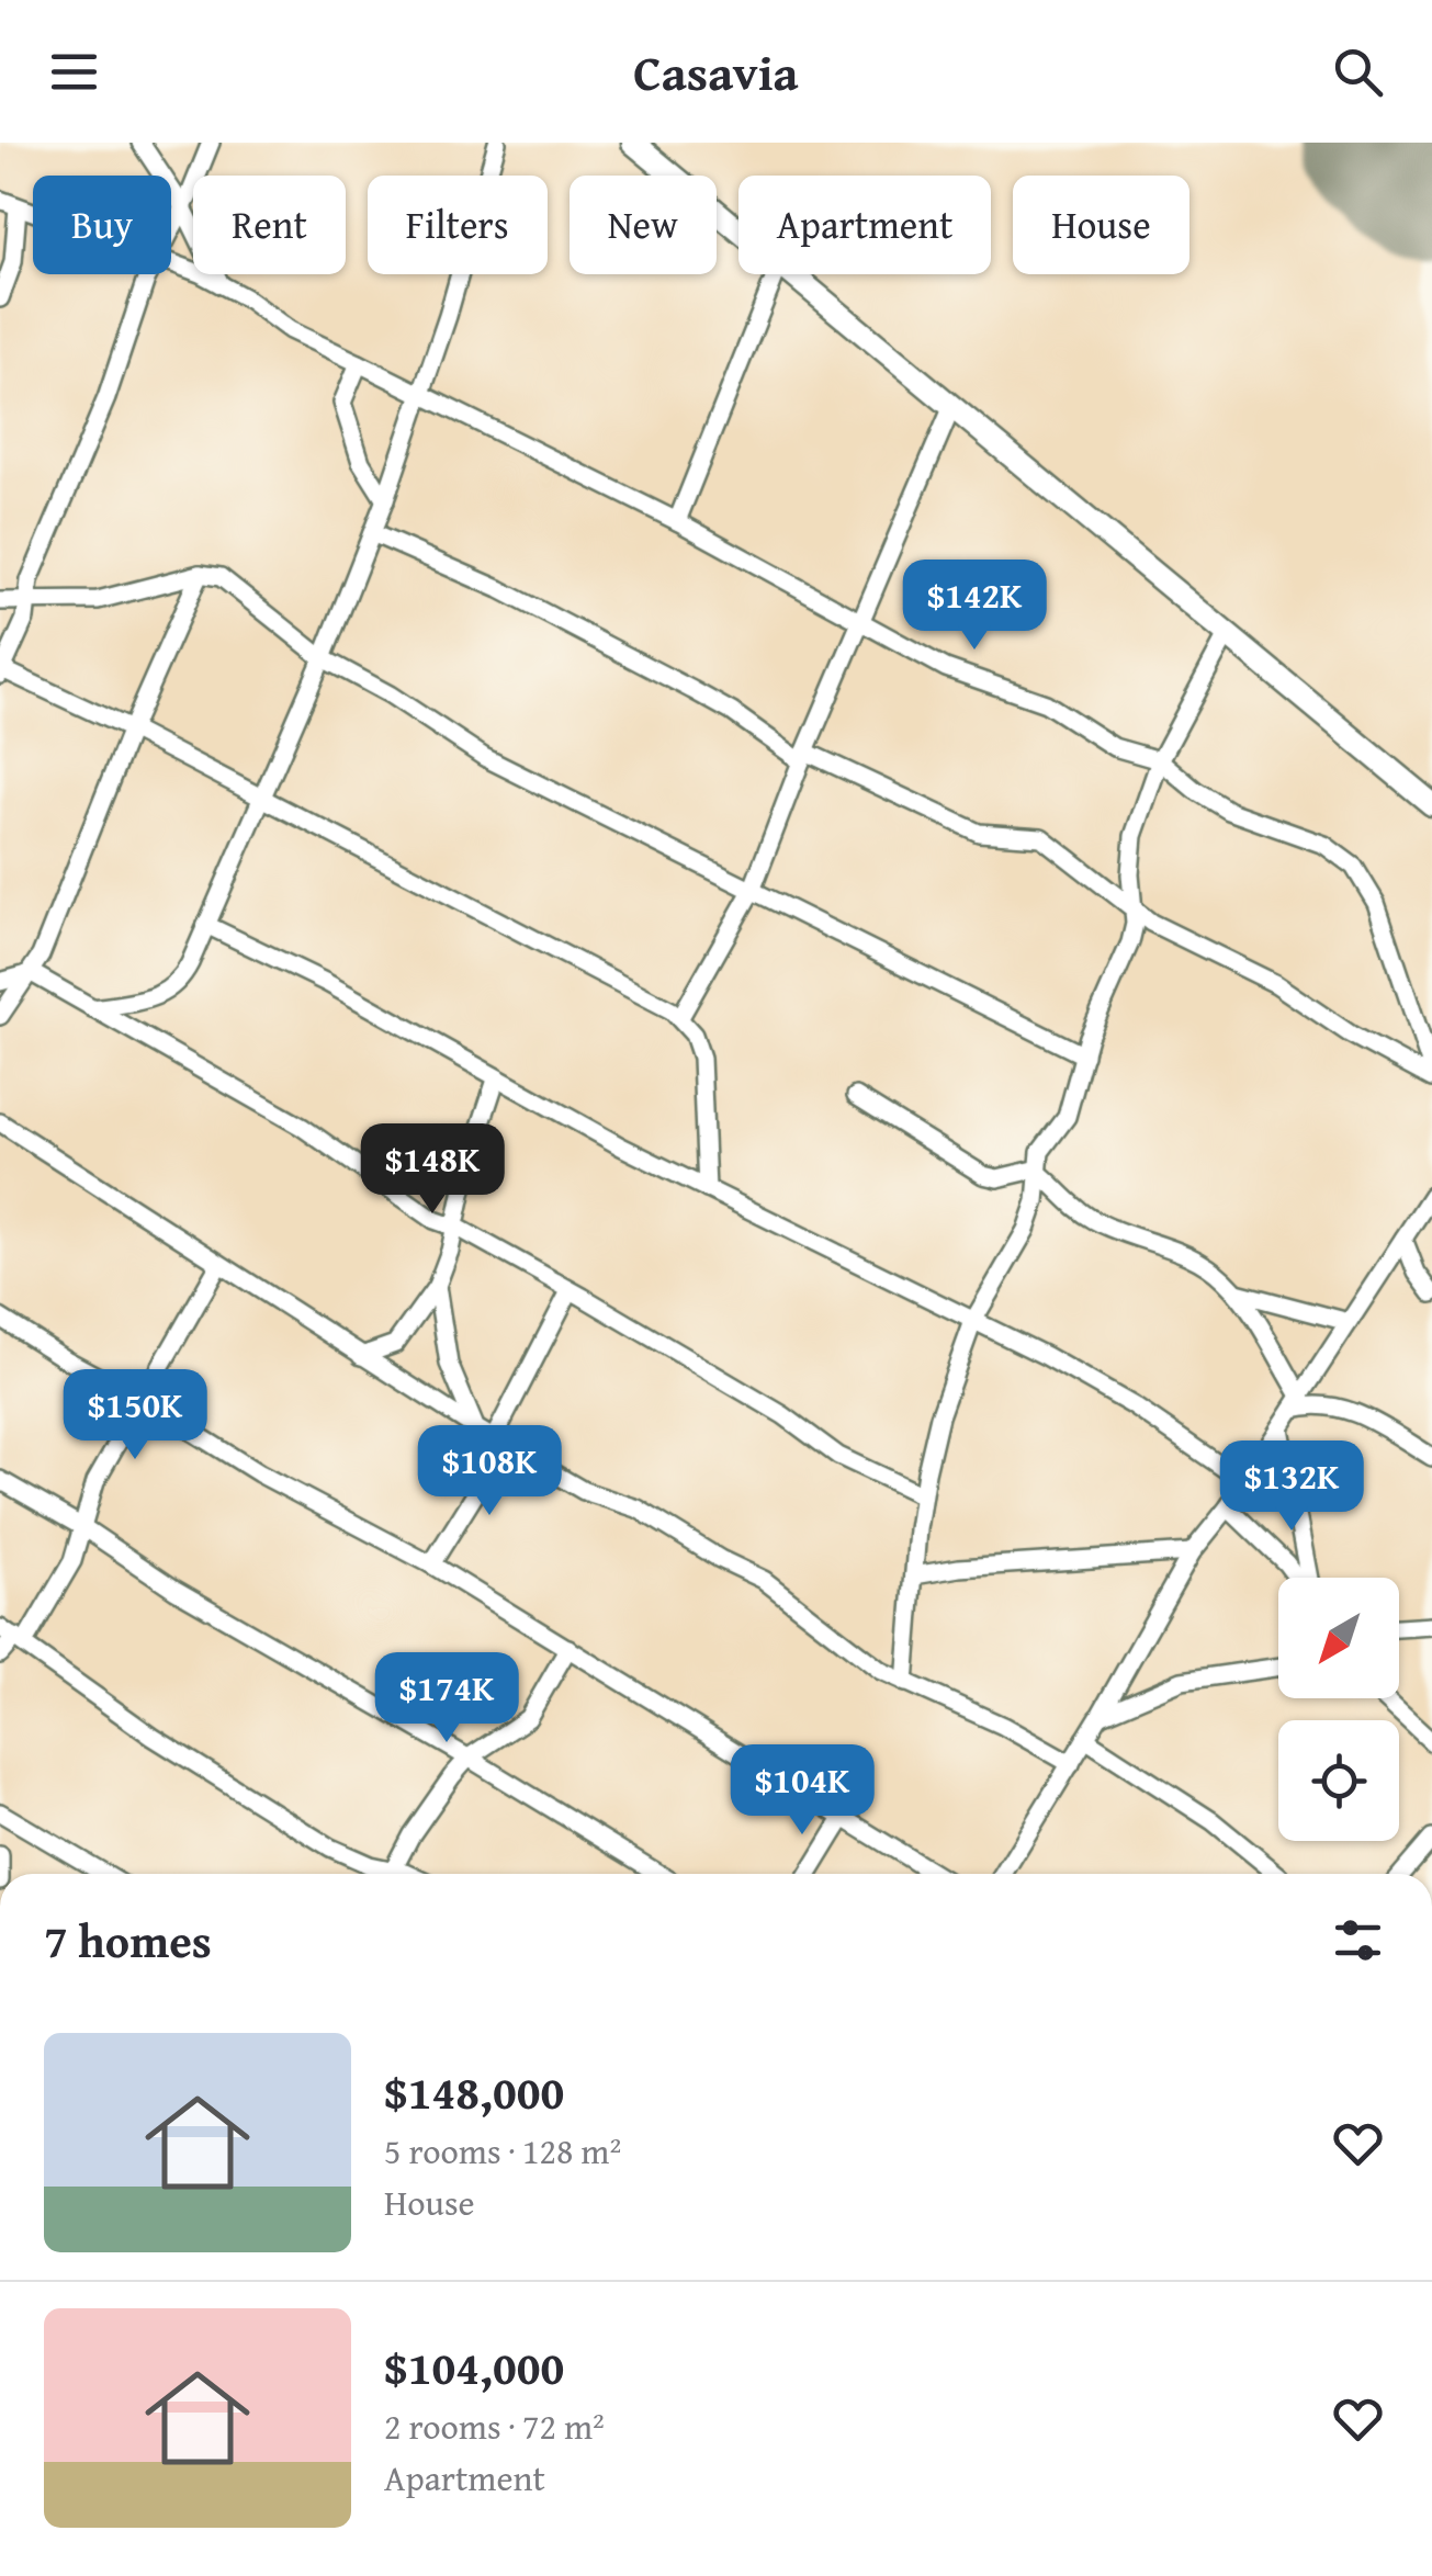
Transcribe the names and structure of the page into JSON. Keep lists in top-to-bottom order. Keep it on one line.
{"north":"bottom left","page":{"header":"Casavia","chip":["Buy","Rent","Filters","New","Apartment","House"],"price":["$142K","$148K","$150K","$108K","$132K","$174K","$104K"],"heading":"7 homes","list":[{"name":"$148,000","note":"5 rooms · 128 m² · House"},{"name":"$104,000","note":"2 rooms · 72 m² · Apartment"}]}}
